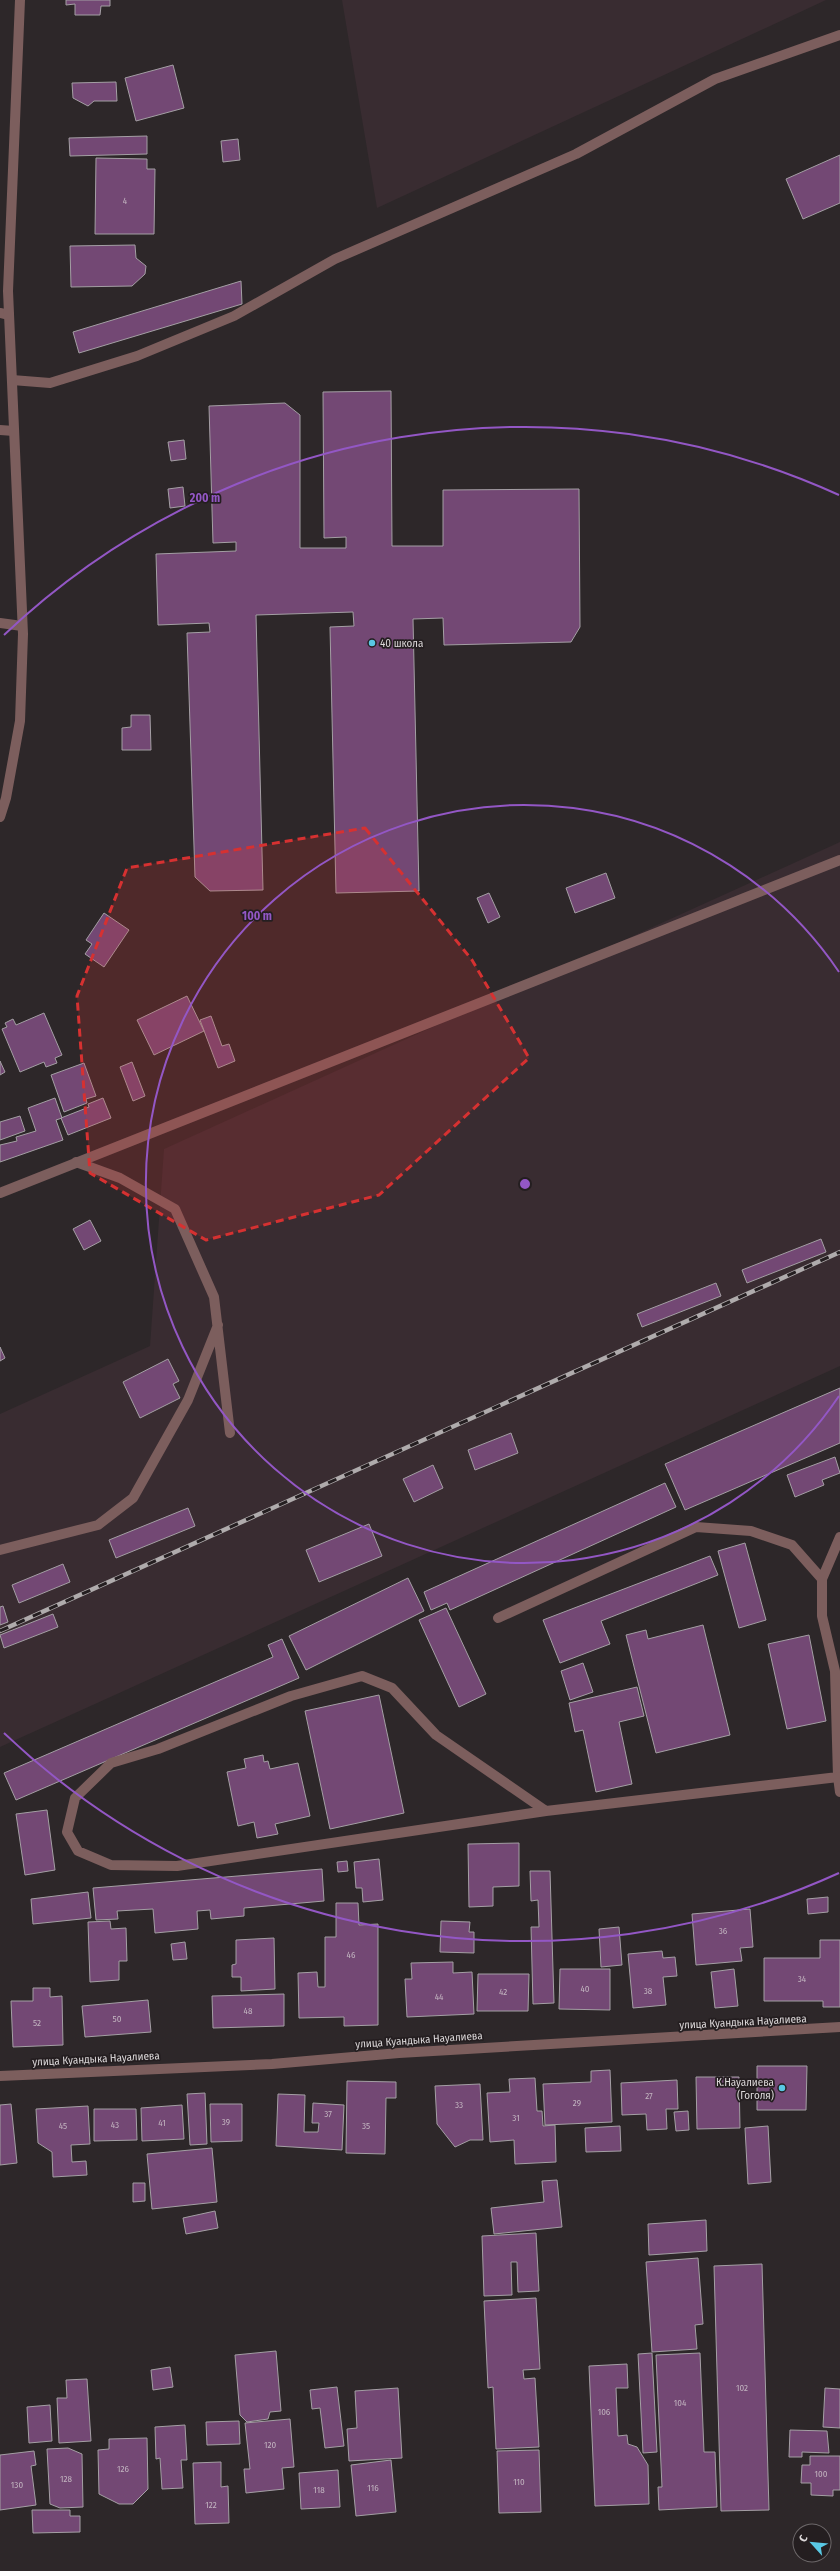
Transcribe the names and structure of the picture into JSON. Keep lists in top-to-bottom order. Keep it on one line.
{"streets":{"street":["улица Куандыка Науалиева"]},"places":["40 школа","К.Науалиева (Гоголя)"],"house_numbers":["4","36","46","34","40","38","42","44","48","50","52","27","29","33","37","31","39","41","43","45","35","102","104","106","120","126","100","128","110","130","116","118","122"],"north":"top left","rings":["200 m","100 m"]}
